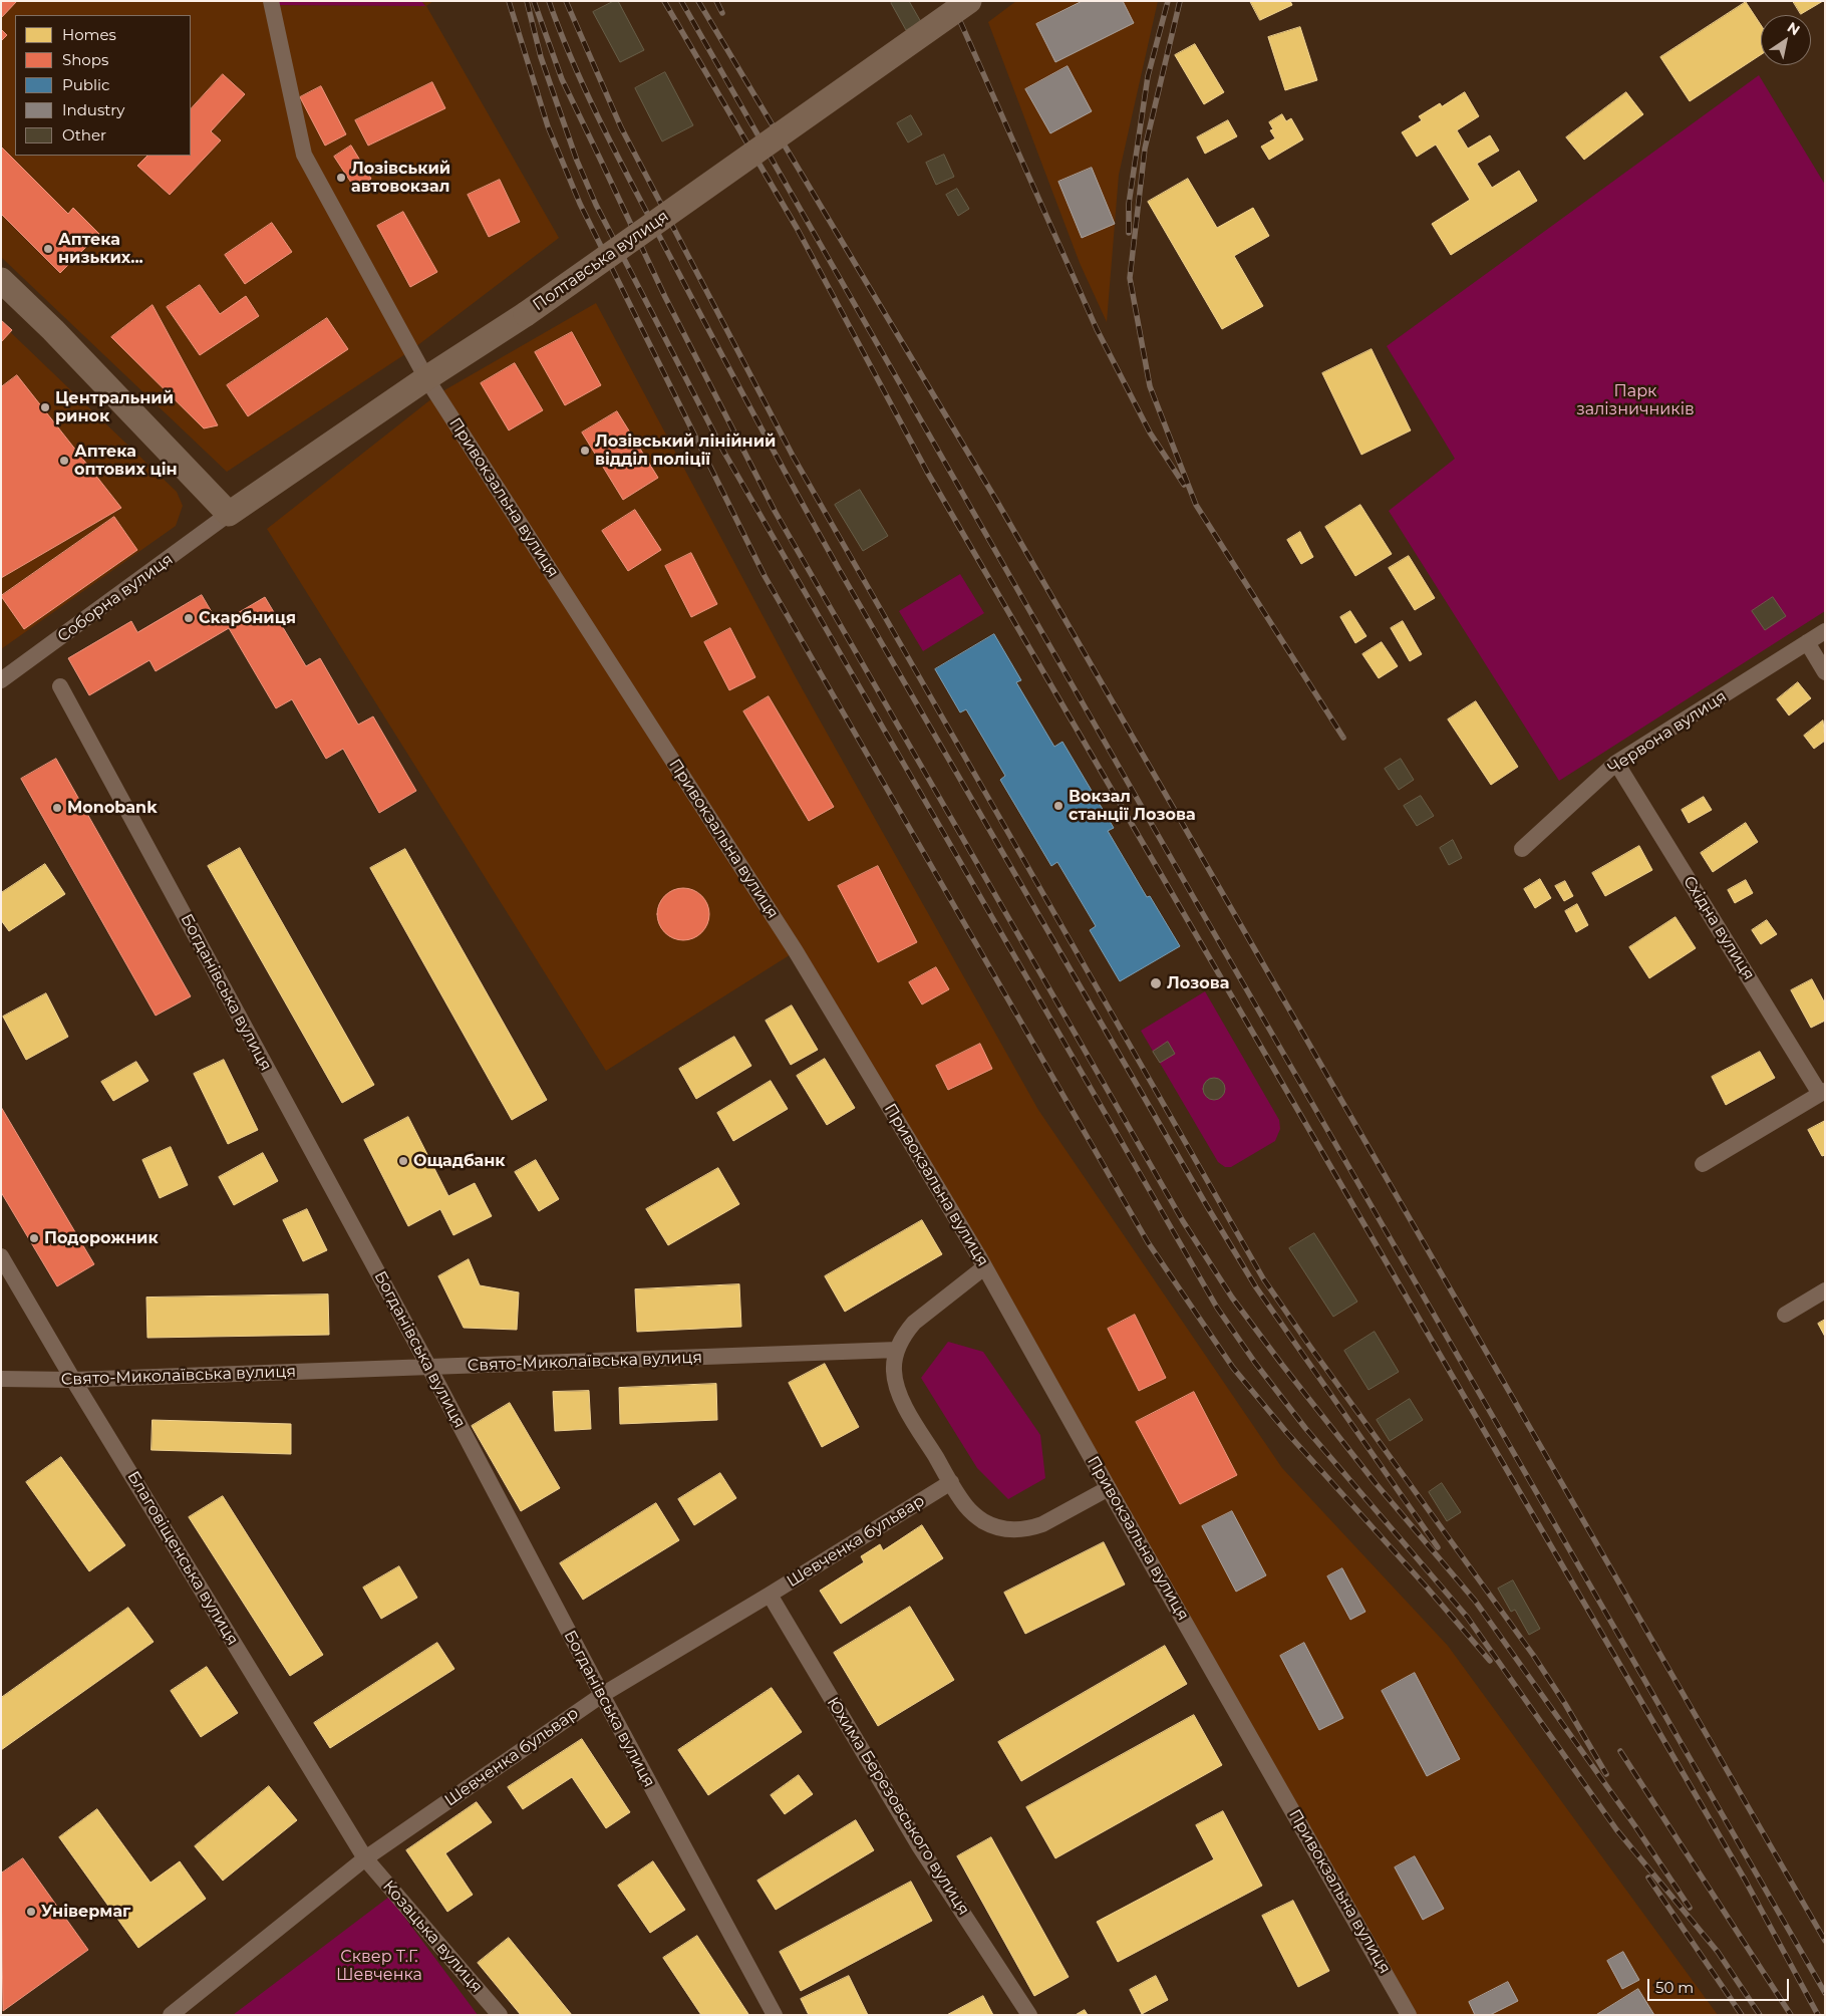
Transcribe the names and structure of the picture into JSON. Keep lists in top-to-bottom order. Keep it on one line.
{"streets":{"main road":["Полтавська вулиця"],"street":["Привокзальна вулиця","Соборна вулиця","Червона вулиця","Східна вулиця","Богданівська вулиця","Свято-Миколаївська вулиця","Шевченка бульвар","Благовіщенська вулиця","Юхима Березовського вулиця","Козацька вулиця"]},"crossings":[["Полтавська вулиця","Привокзальна вулиця"],["Полтавська вулиця","Соборна вулиця"],["Червона вулиця","Східна вулиця"],["Богданівська вулиця","Свято-Миколаївська вулиця"],["Богданівська вулиця","Шевченка бульвар"],["Свято-Миколаївська вулиця","Благовіщенська вулиця"],["Шевченка бульвар","Благовіщенська вулиця"],["Шевченка бульвар","Юхима Березовського вулиця"],["Шевченка бульвар","Козацька вулиця"],["Благовіщенська вулиця","Козацька вулиця"]],"parks":["Парк залізничників","Сквер Т.Г. Шевченка"],"places":["Лозівський автовокзал","Аптека низьких...","Центральний ринок","Лозівський лінійний відділ поліції","Аптека оптових цін","Скарбниця","Вокзал станції Лозова","Monobank","Лозова","Ощадбанк","Подорожник","Універмаг"],"legend":["Homes","Shops","Public","Industry","Other"],"scale_bar":"50 m","north":"top right"}
